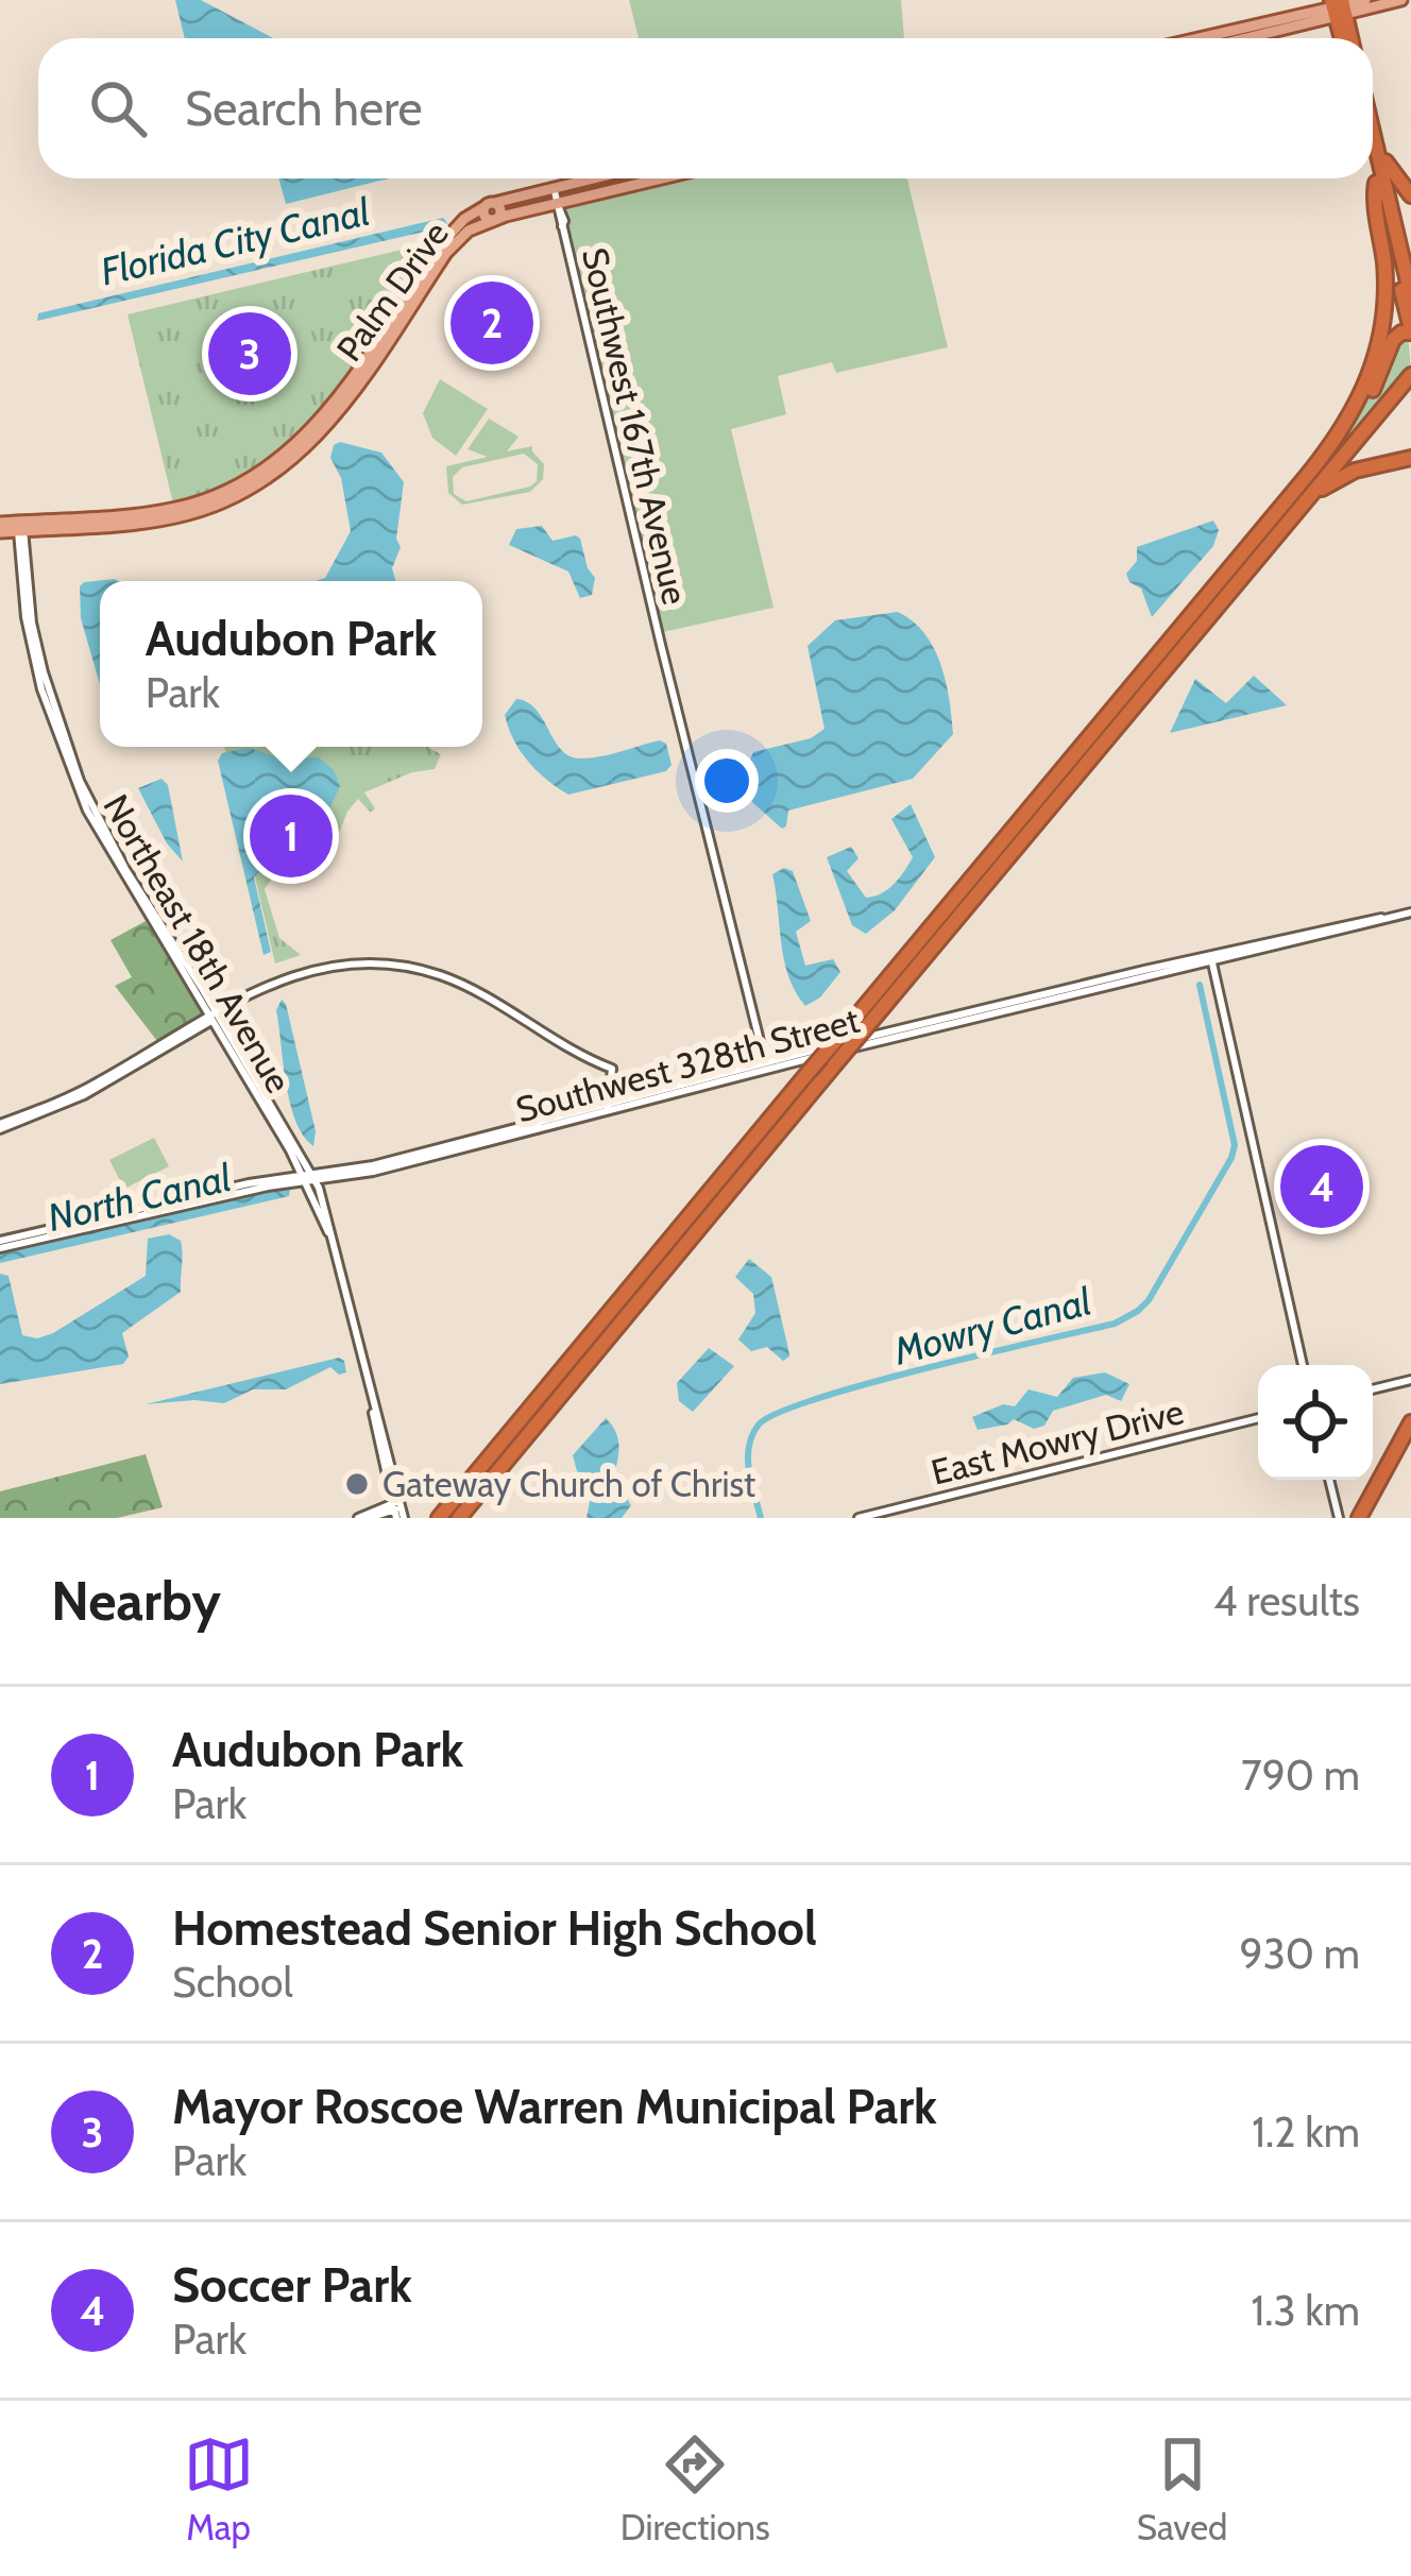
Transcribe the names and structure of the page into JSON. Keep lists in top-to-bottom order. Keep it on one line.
{"streets":{"main road":["Palm Drive"],"street":["Southwest 167th Avenue","Northeast 18th Avenue","Southwest 328th Street","East Mowry Drive"]},"crossings":[["Palm Drive","Southwest 167th Avenue"],["Palm Drive","Northeast 18th Avenue"],["Southwest 167th Avenue","Southwest 328th Street"],["Northeast 18th Avenue","Southwest 328th Street"]],"water":["Florida City Canal","North Canal","Mowry Canal"],"places":["Gateway Church of Christ"],"page":{"search":"Search here","pins":["2","3","1","4"],"popup":["Audubon Park","Park"],"heading":["Nearby","4 results"],"list":[{"mark":"1","name":"Audubon Park","note":"Park","value":"790 m"},{"mark":"2","name":"Homestead Senior High School","note":"School","value":"930 m"},{"mark":"3","name":"Mayor Roscoe Warren Municipal Park","note":"Park","value":"1.2 km"},{"mark":"4","name":"Soccer Park","note":"Park","value":"1.3 km"}],"nav":["Map","Directions","Saved"]}}
